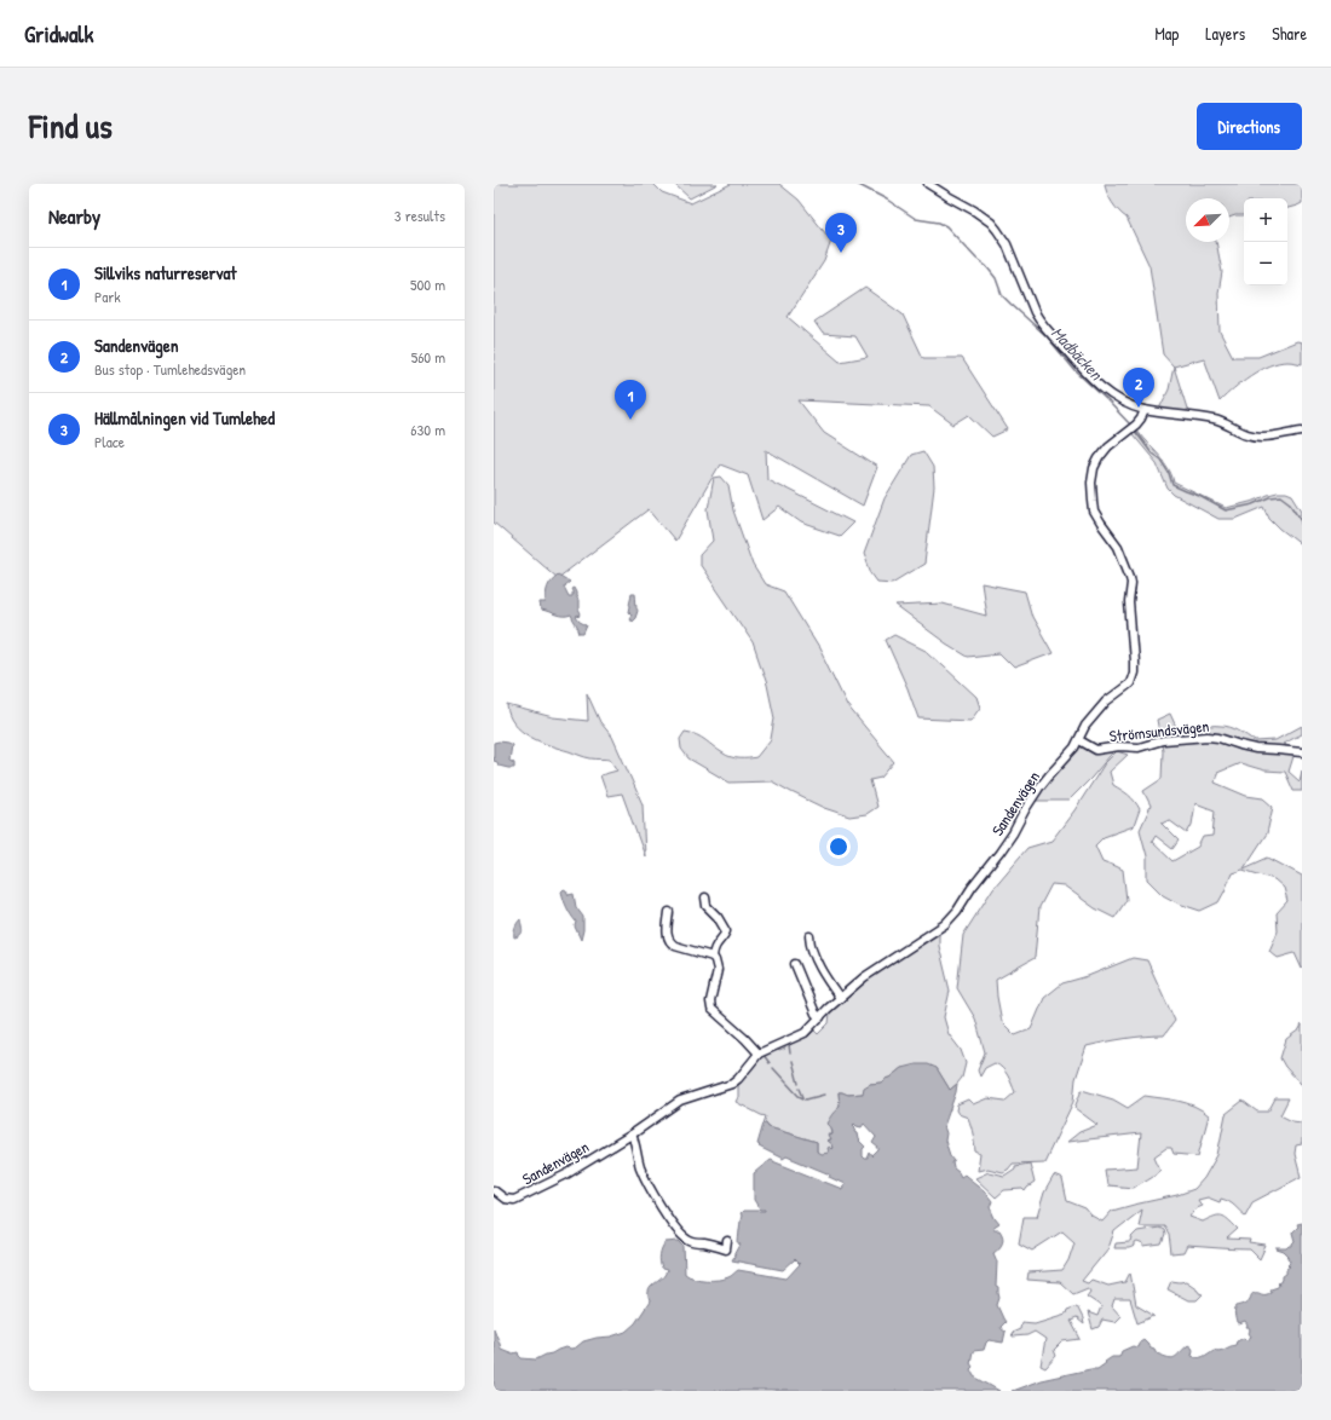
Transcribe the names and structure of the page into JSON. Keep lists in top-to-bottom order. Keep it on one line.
{"streets":{"street":["Strömsundsvägen","Sandenvägen"]},"crossings":[["Strömsundsvägen","Sandenvägen"]],"water":["Madbäcken"],"north":"bottom left","page":{"header":"Gridwalk","nav":["Map","Layers","Share"],"title":"Find us","buttons":"Directions","heading":["Nearby","3 results"],"map_buttons":["+","−"],"pins":["3","2","1"],"list":[{"mark":"1","name":"Sillviks naturreservat","note":"Park","value":"500 m"},{"mark":"2","name":"Sandenvägen","note":"Bus stop · Tumlehedsvägen","value":"560 m"},{"mark":"3","name":"Hällmålningen vid Tumlehed","note":"Place","value":"630 m"}]}}
